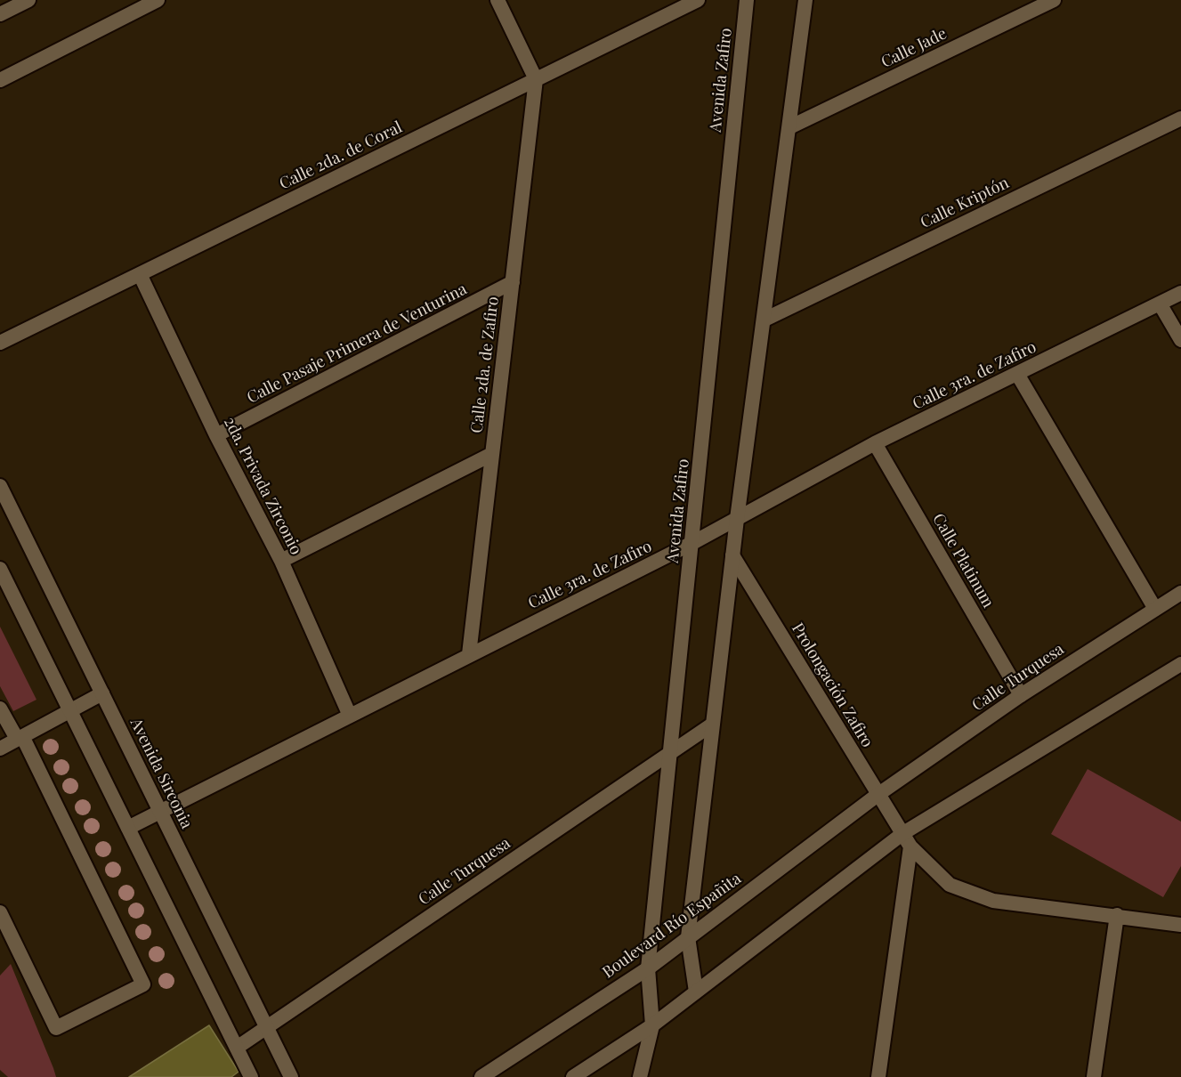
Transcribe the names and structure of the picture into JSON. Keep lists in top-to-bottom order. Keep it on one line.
{"streets":{"street":["Calle Jade","Avenida Zafiro","Calle 2da. de Coral","Calle Kriptón","Calle Pasaje Primera de Venturina","Calle 2da. de Zafiro","Calle 3ra. de Zafiro","2da. Privada Zirconio","Calle Platinum","Calle Turquesa","Prolongación Zafiro","Avenida Sirconia","Boulevard Río Españita"]},"crossings":[["Avenida Zafiro","Calle 3ra. de Zafiro"],["Avenida Zafiro","Calle Turquesa"],["Avenida Zafiro","Boulevard Río Españita"],["Calle 2da. de Coral","Calle 2da. de Zafiro"],["Calle 2da. de Coral","2da. Privada Zirconio"],["Calle Pasaje Primera de Venturina","Calle 2da. de Zafiro"],["Calle Pasaje Primera de Venturina","2da. Privada Zirconio"],["Calle 2da. de Zafiro","Calle 3ra. de Zafiro"],["Calle 3ra. de Zafiro","2da. Privada Zirconio"],["Calle 3ra. de Zafiro","Calle Platinum"],["Calle 3ra. de Zafiro","Avenida Sirconia"],["Calle Platinum","Calle Turquesa"],["Calle Turquesa","Prolongación Zafiro"],["Calle Turquesa","Avenida Sirconia"],["Calle Turquesa","Boulevard Río Españita"],["Prolongación Zafiro","Boulevard Río Españita"]]}
